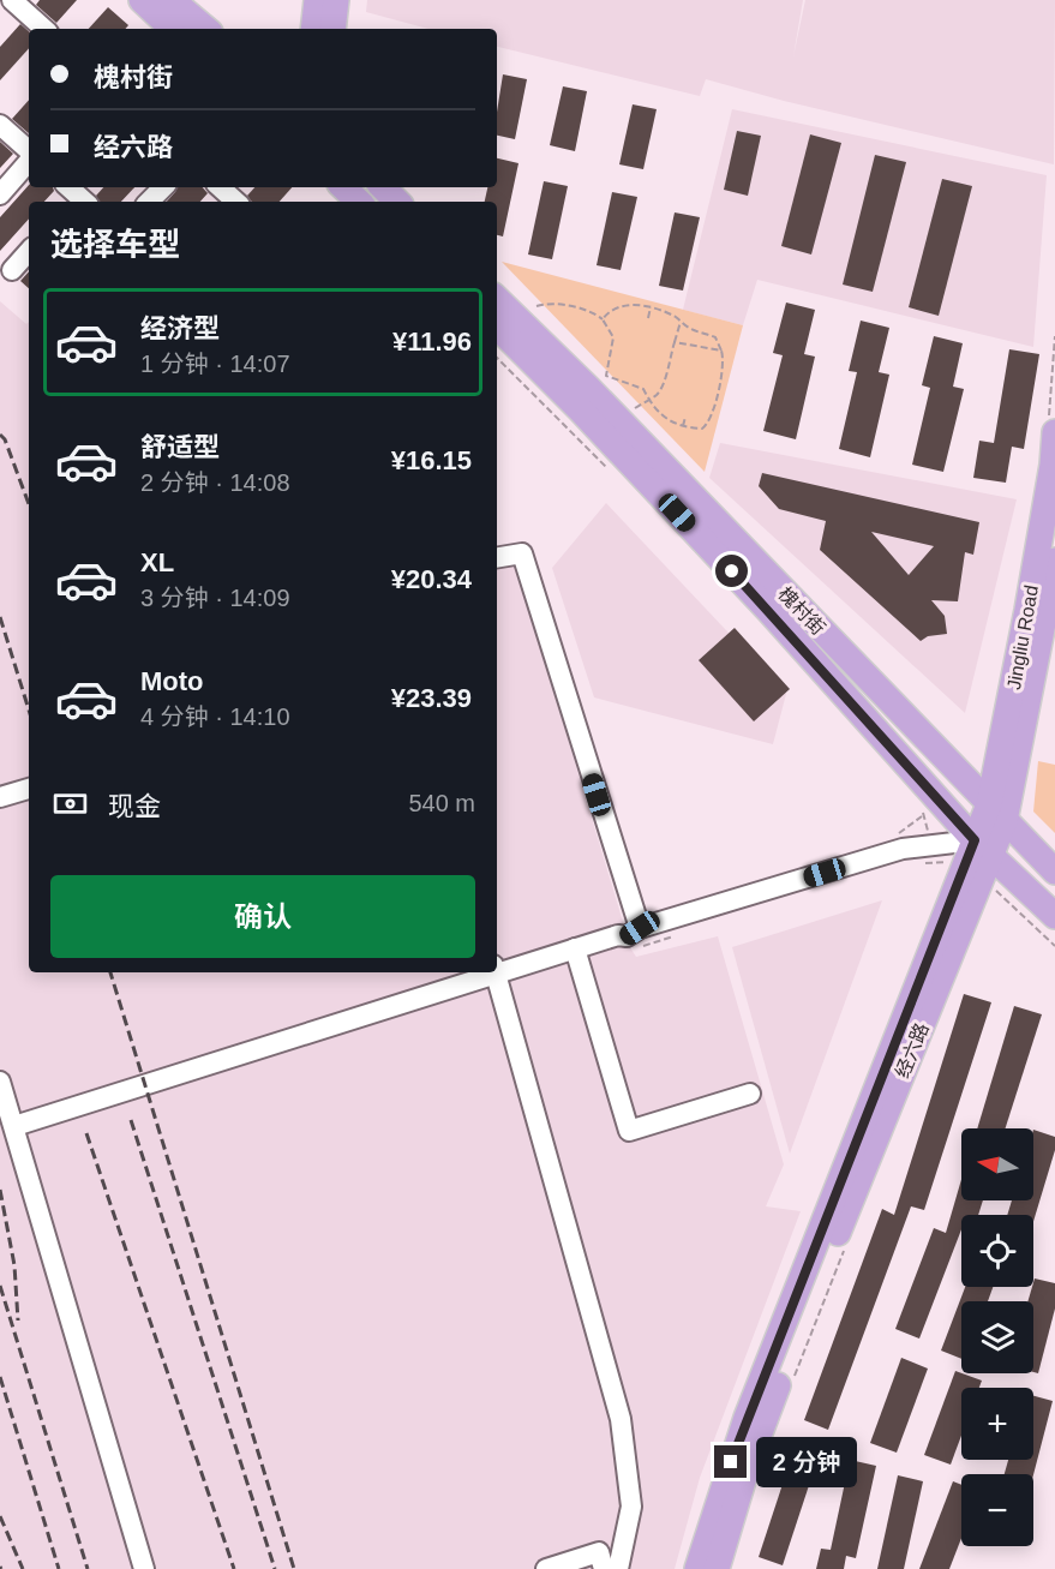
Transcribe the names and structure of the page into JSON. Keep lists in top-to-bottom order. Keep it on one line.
{"streets":{"main road":["槐村街","Jingliu Road","经六路"]},"crossings":[["槐村街","Jingliu Road"],["槐村街","经六路"],["Jingliu Road","经六路"]],"north":"left","page":{"banner":["槐村街","经六路"],"heading":"选择车型","list":[{"name":"经济型","note":"1 分钟 · 14:07","value":"¥11.96"},{"name":"舒适型","note":"2 分钟 · 14:08","value":"¥16.15"},{"name":"XL","note":"3 分钟 · 14:09","value":"¥20.34"},{"name":"Moto","note":"4 分钟 · 14:10","value":"¥23.39"}],"pay":["现金","540 m"],"buttons":"确认","map_buttons":["+","−"],"bubble":"2 分钟"}}
